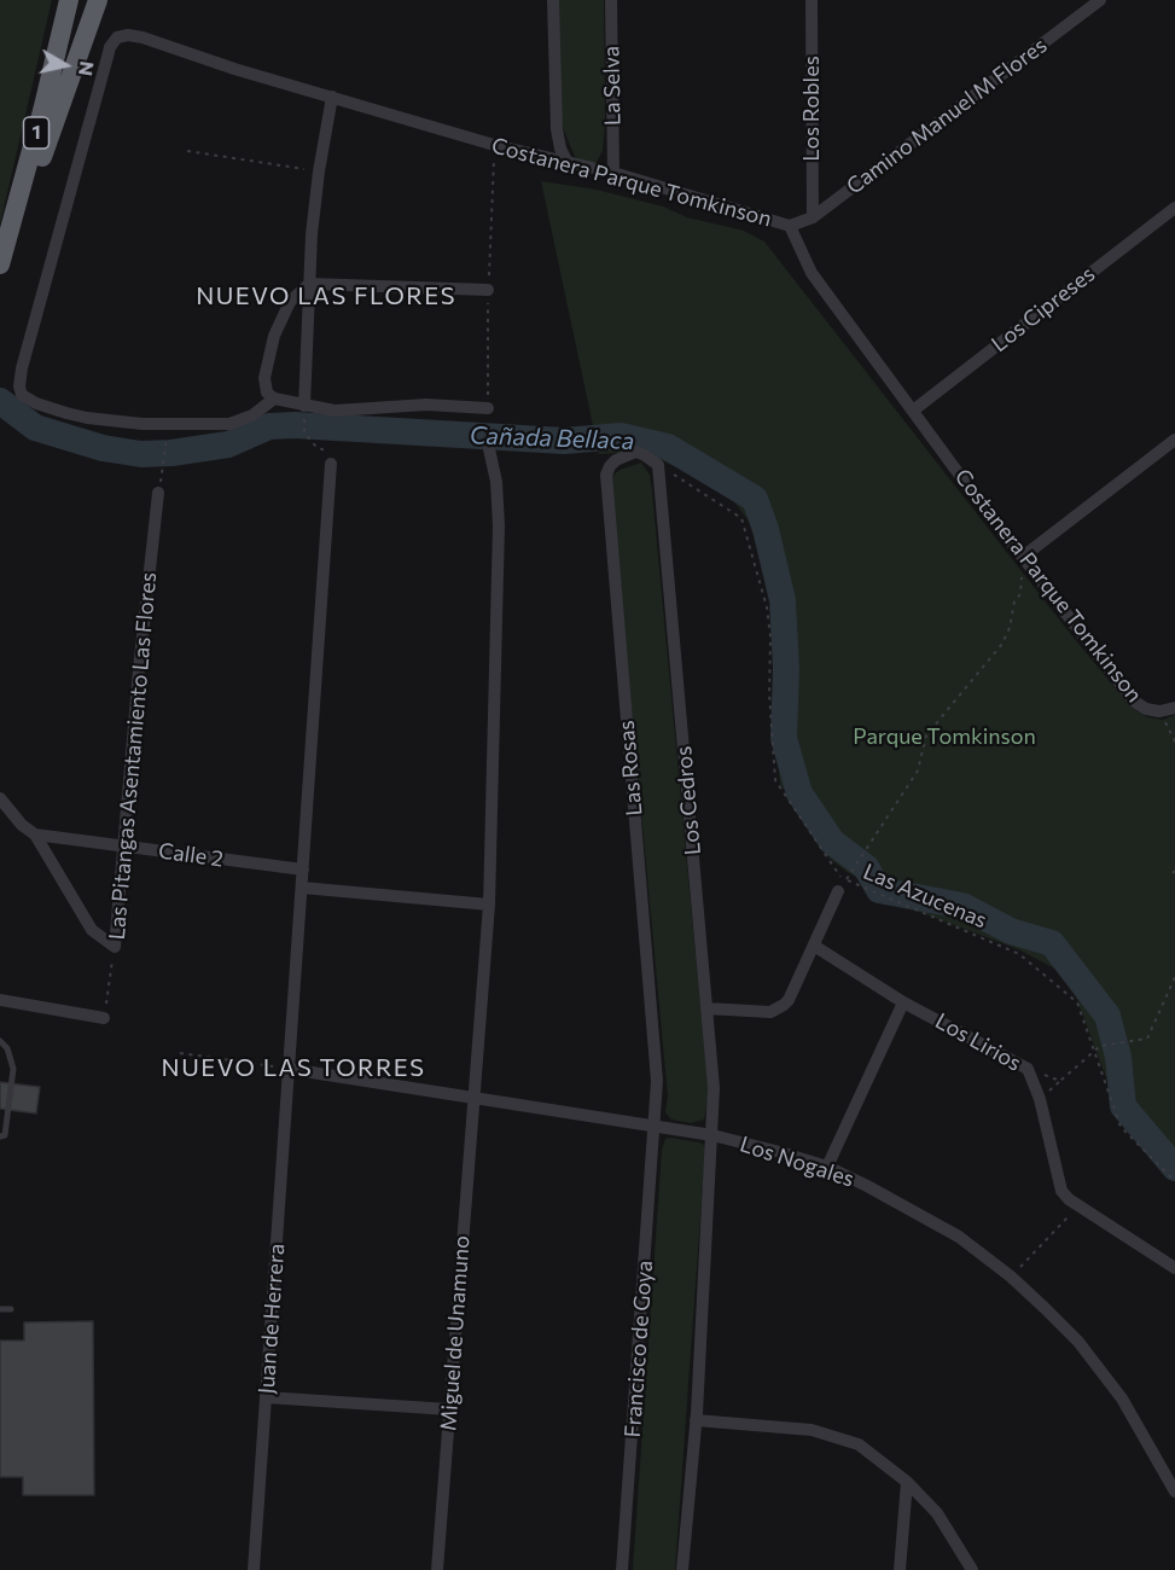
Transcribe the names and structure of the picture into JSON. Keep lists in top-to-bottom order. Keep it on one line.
{"streets":{"highway":["1"],"street":["La Selva","Los Robles","Camino Manuel M Flores","Costanera Parque Tomkinson","Los Cipreses","Las Pitangas Asentamiento Las Flores","Las Rosas","Los Cedros","Calle 2","Los Lirios","Los Nogales","Juan de Herrera","Miguel de Unamuno","Francisco de Goya"],"path":["Las Azucenas"]},"crossings":[["La Selva","Costanera Parque Tomkinson"],["Los Robles","Camino Manuel M Flores"],["Camino Manuel M Flores","Costanera Parque Tomkinson"],["Costanera Parque Tomkinson","Los Cipreses"],["Las Pitangas Asentamiento Las Flores","Calle 2"],["Las Rosas","Los Cedros"],["Las Rosas","Las Azucenas"],["Las Rosas","Los Nogales"],["Las Rosas","Francisco de Goya"],["Los Cedros","Las Azucenas"],["Los Cedros","Los Nogales"],["Calle 2","Juan de Herrera"],["Los Nogales","Juan de Herrera"],["Los Nogales","Miguel de Unamuno"],["Los Nogales","Francisco de Goya"]],"districts":["NUEVO LAS FLORES","NUEVO LAS TORRES"],"water":["Cañada Bellaca"],"parks":["Parque Tomkinson"],"north":"right"}
